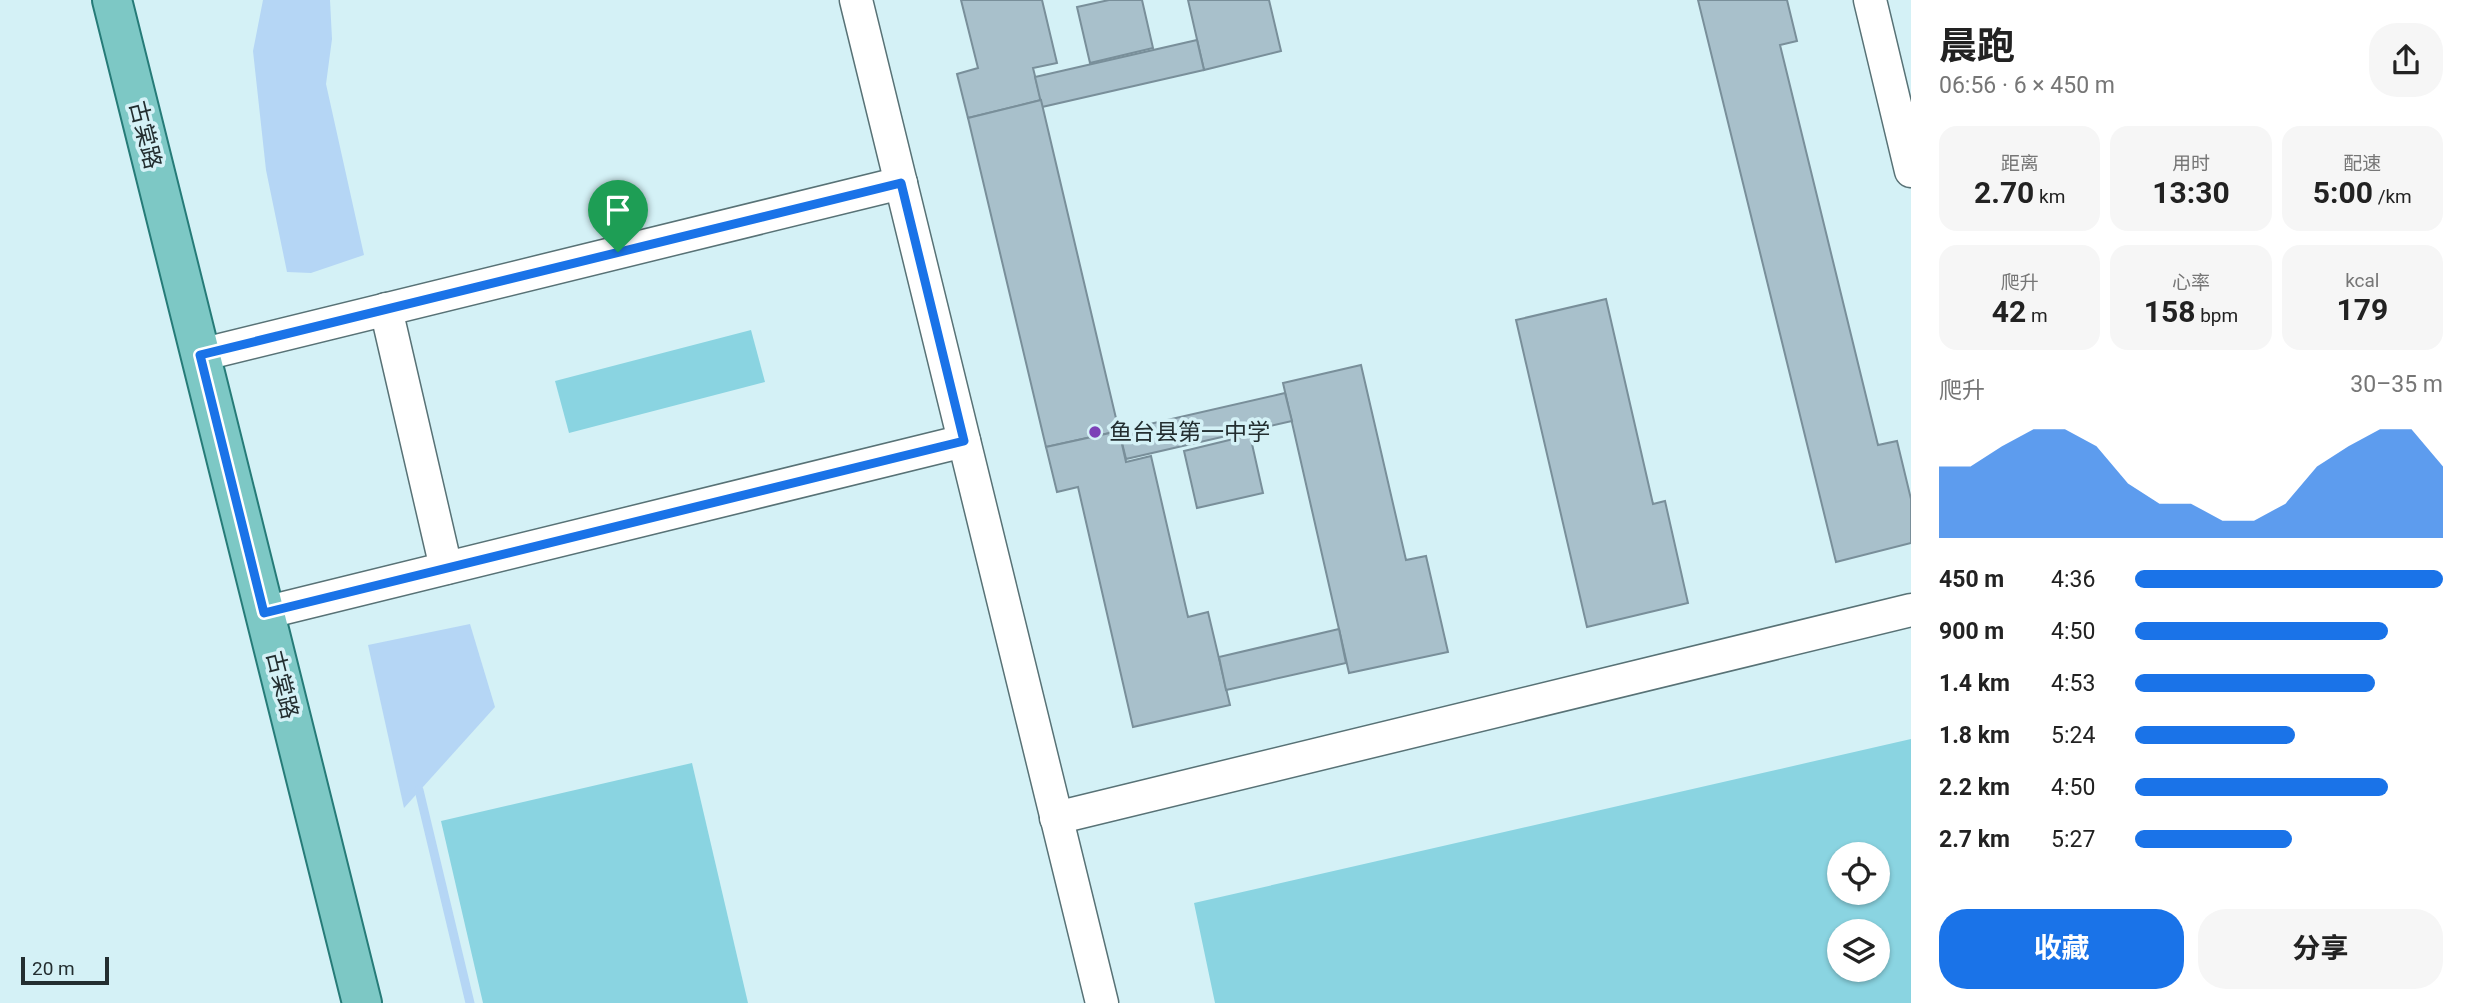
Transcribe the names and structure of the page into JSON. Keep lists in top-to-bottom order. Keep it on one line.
{"streets":{"main road":["古棠路"]},"places":["鱼台县第一中学"],"scale_bar":"20 m","page":{"heading":["晨跑","06:56 · 6 × 450 m"],"stats":[["距离","2.70 km"],["用时","13:30"],["配速","5:00 /km"],["爬升","42 m"],["心率","158 bpm"],["kcal","179"]],"chart":["爬升","30–35 m"],"list":[{"name":"450 m","note":"4:36"},{"name":"900 m","note":"4:50"},{"name":"1.4 km","note":"4:53"},{"name":"1.8 km","note":"5:24"},{"name":"2.2 km","note":"4:50"},{"name":"2.7 km","note":"5:27"}],"buttons":["收藏","分享"],"scale":"20 m"}}
